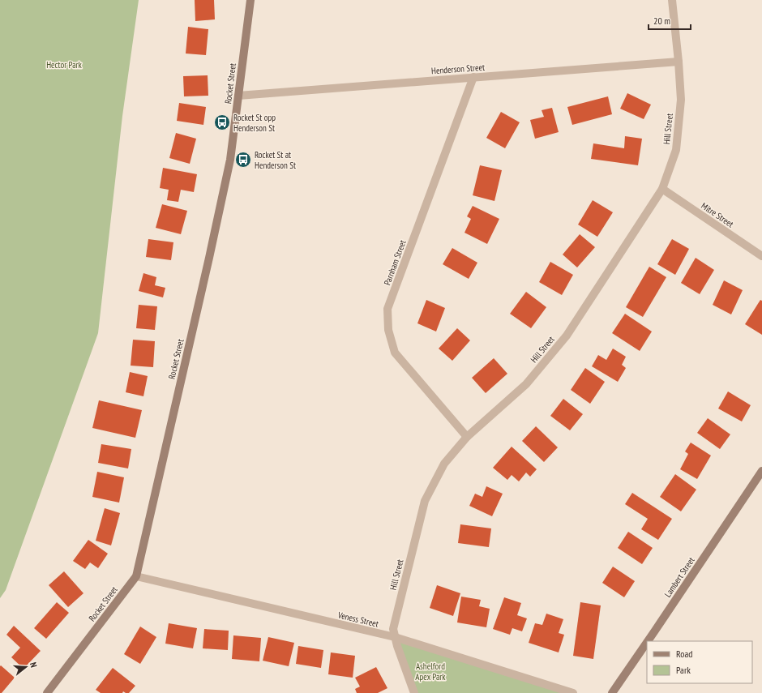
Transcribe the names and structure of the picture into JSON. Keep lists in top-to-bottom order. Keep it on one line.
{"streets":{"street":["Henderson Street","Rocket Street","Hill Street","Mitre Street","Parnham Street","Lambert Street","Veness Street"]},"crossings":[["Henderson Street","Rocket Street"],["Henderson Street","Hill Street"],["Henderson Street","Parnham Street"],["Rocket Street","Veness Street"],["Hill Street","Mitre Street"],["Hill Street","Parnham Street"],["Hill Street","Veness Street"]],"parks":["Hector Park","Ashelford Apex Park"],"places":{"bus stop":["Rocket St opp Henderson St","Rocket St at Henderson St"]},"legend":["Road","Park"],"scale_bar":"20 m","north":"right"}
